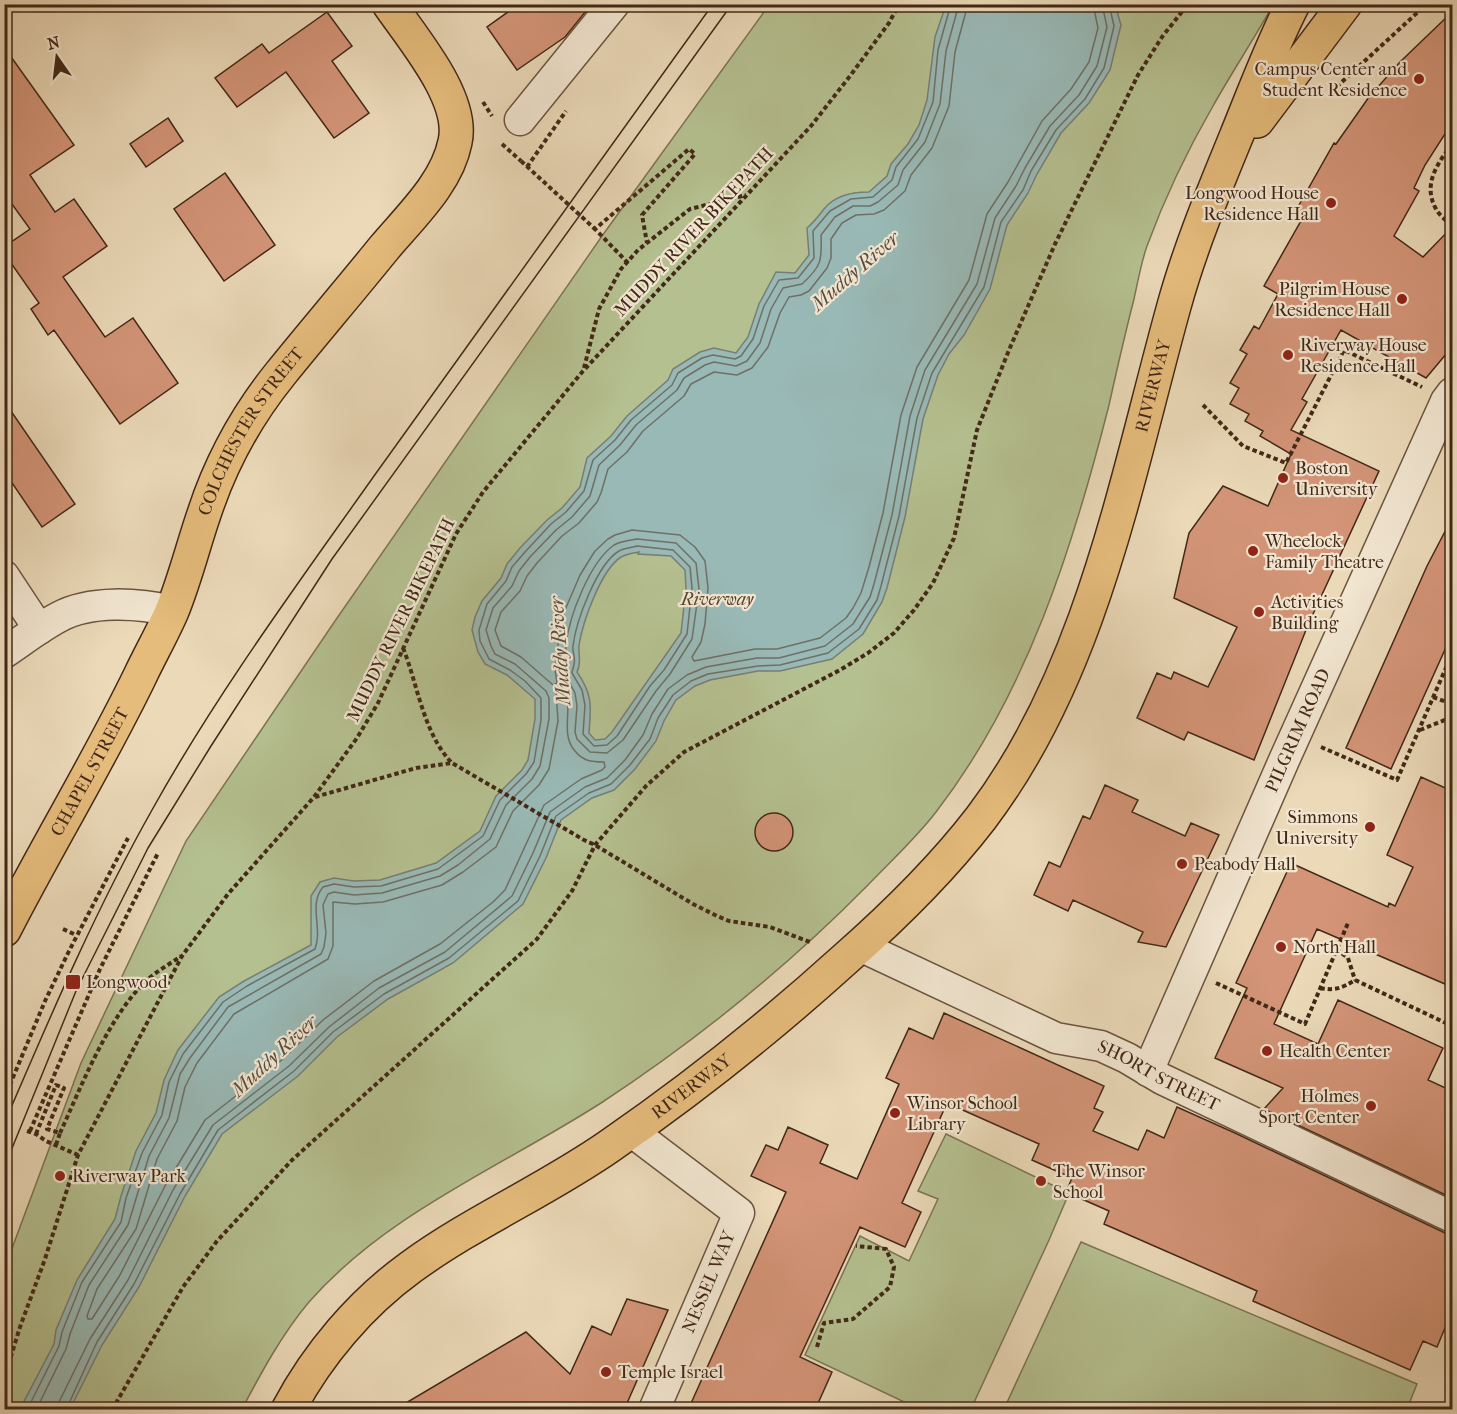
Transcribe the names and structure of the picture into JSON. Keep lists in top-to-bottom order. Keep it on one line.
{"streets":{"main road":["RIVERWAY","COLCHESTER STREET","CHAPEL STREET"],"street":["PILGRIM ROAD","SHORT STREET","NESSEL WAY"],"path":["MUDDY RIVER BIKEPATH"]},"crossings":[["RIVERWAY","SHORT STREET"],["RIVERWAY","NESSEL WAY"],["COLCHESTER STREET","CHAPEL STREET"],["PILGRIM ROAD","SHORT STREET"]],"water":["Muddy River"],"parks":["Riverway"],"places":{"other":["Campus Center and Student Residence","Longwood House Residence Hall","Pilgrim House Residence Hall","Riverway House Residence Hall","Boston University","Wheelock Family Theatre","Activities Building","Simmons University","Peabody Hall","North Hall","Health Center","Holmes Sport Center","Winsor School Library","Riverway Park","The Winsor School","Temple Israel"],"transit":["Longwood"]},"north":"top"}
